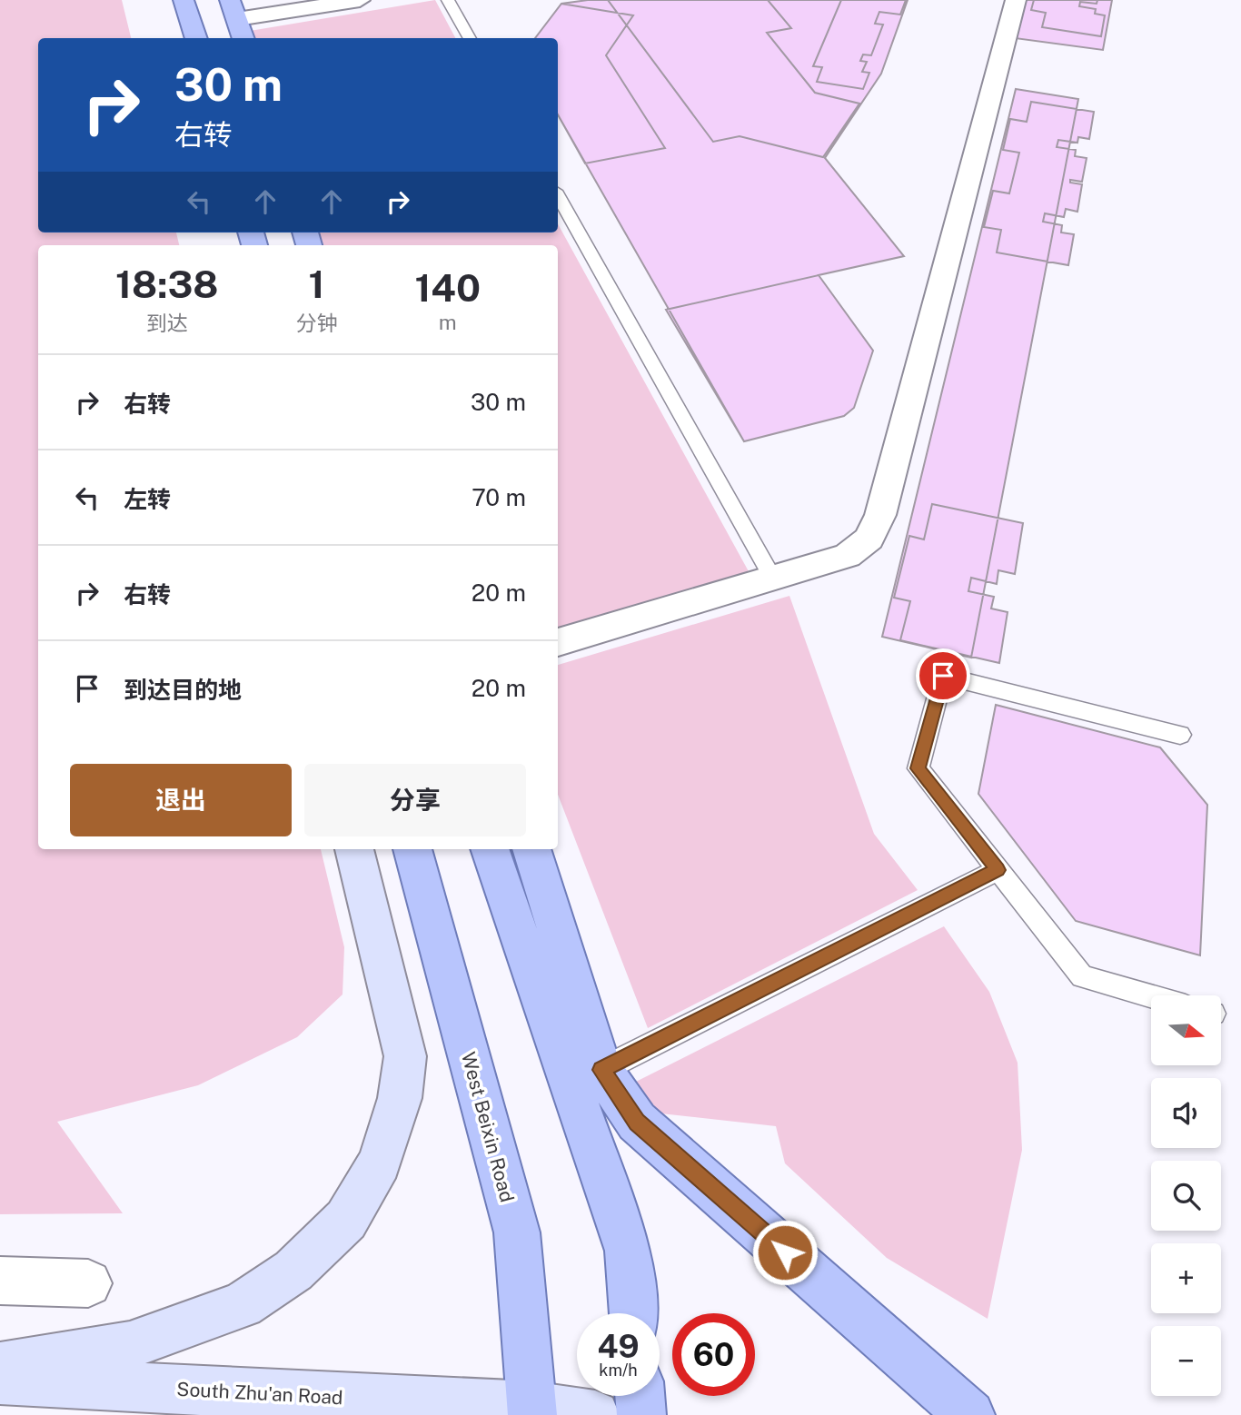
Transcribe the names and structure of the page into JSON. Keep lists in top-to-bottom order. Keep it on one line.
{"streets":{"main road":["West Beixin Road","South Zhu'an Road"]},"crossings":[["West Beixin Road","South Zhu'an Road"]],"north":"right","page":{"turn":["30 m","右转"],"eta":["18:38","到达","1","分钟","140","m"],"list":[{"name":"右转","value":"30 m"},{"name":"左转","value":"70 m"},{"name":"右转","value":"20 m"},{"name":"到达目的地","value":"20 m"}],"buttons":["退出","分享"],"map_buttons":["+","−"],"speed":"49 km/h","limit":"60"}}
